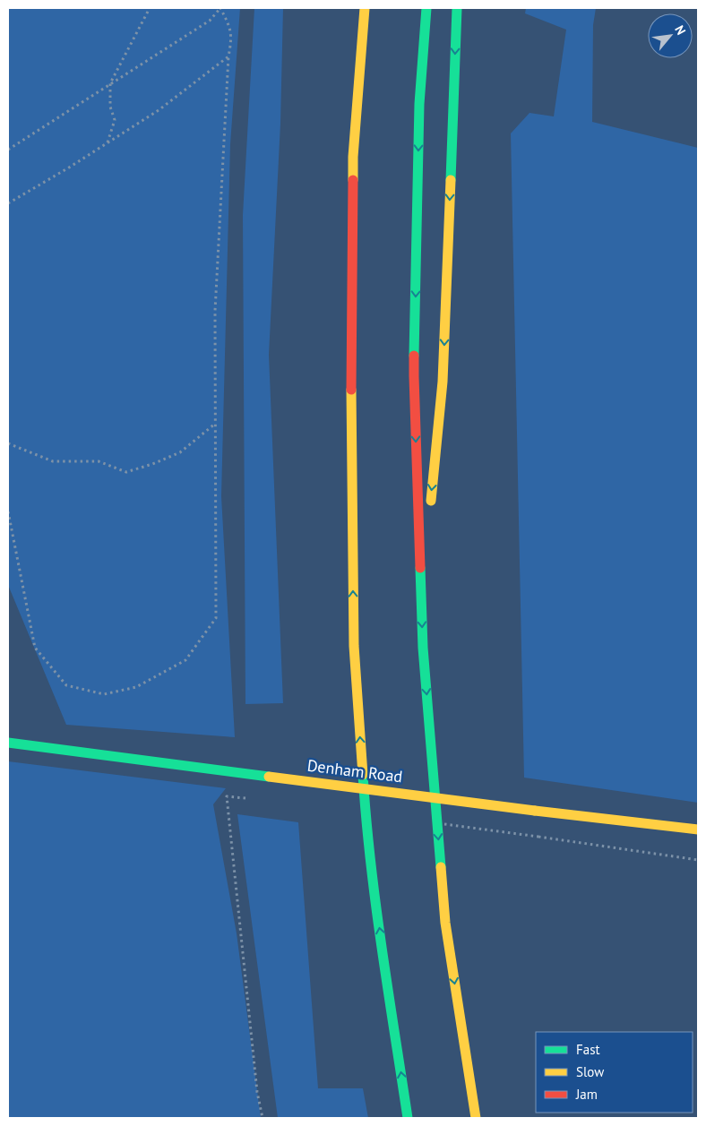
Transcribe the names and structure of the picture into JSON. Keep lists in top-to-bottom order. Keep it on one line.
{"streets":{"main road":["Denham Road"]},"legend":["Fast","Slow","Jam"],"north":"top right"}
